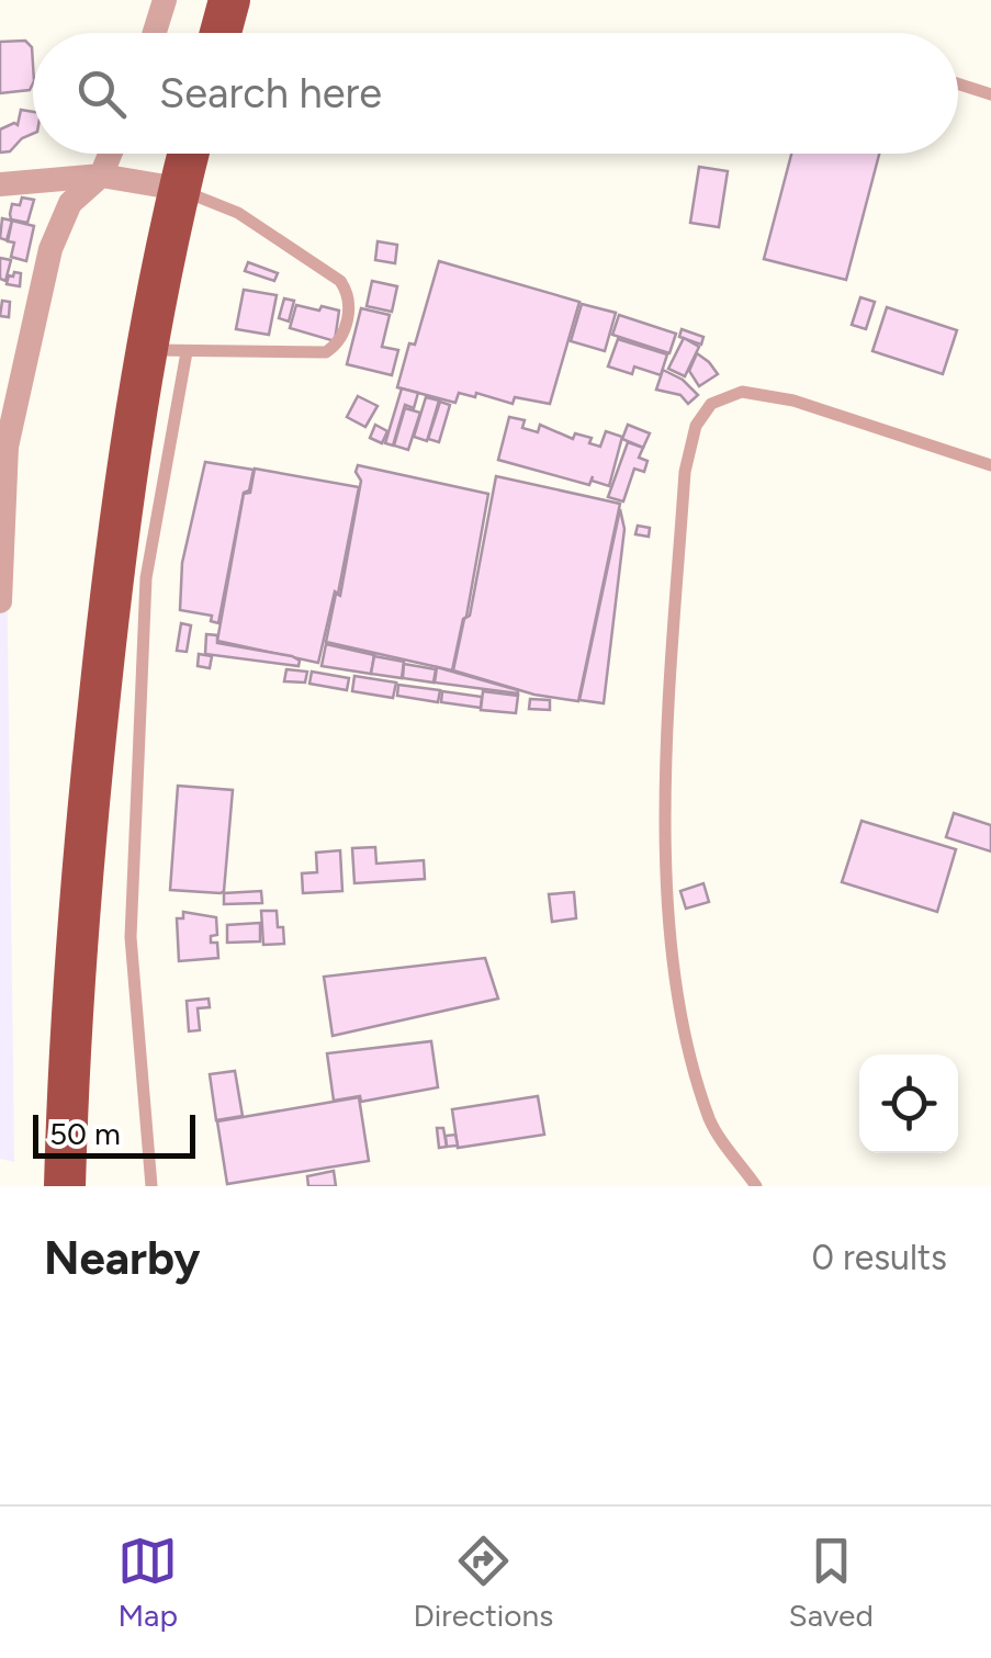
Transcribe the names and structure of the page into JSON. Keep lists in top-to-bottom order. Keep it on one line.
{"scale_bar":"50 m","page":{"search":"Search here","scale":"50 m","heading":["Nearby","0 results"],"nav":["Map","Directions","Saved"]}}
